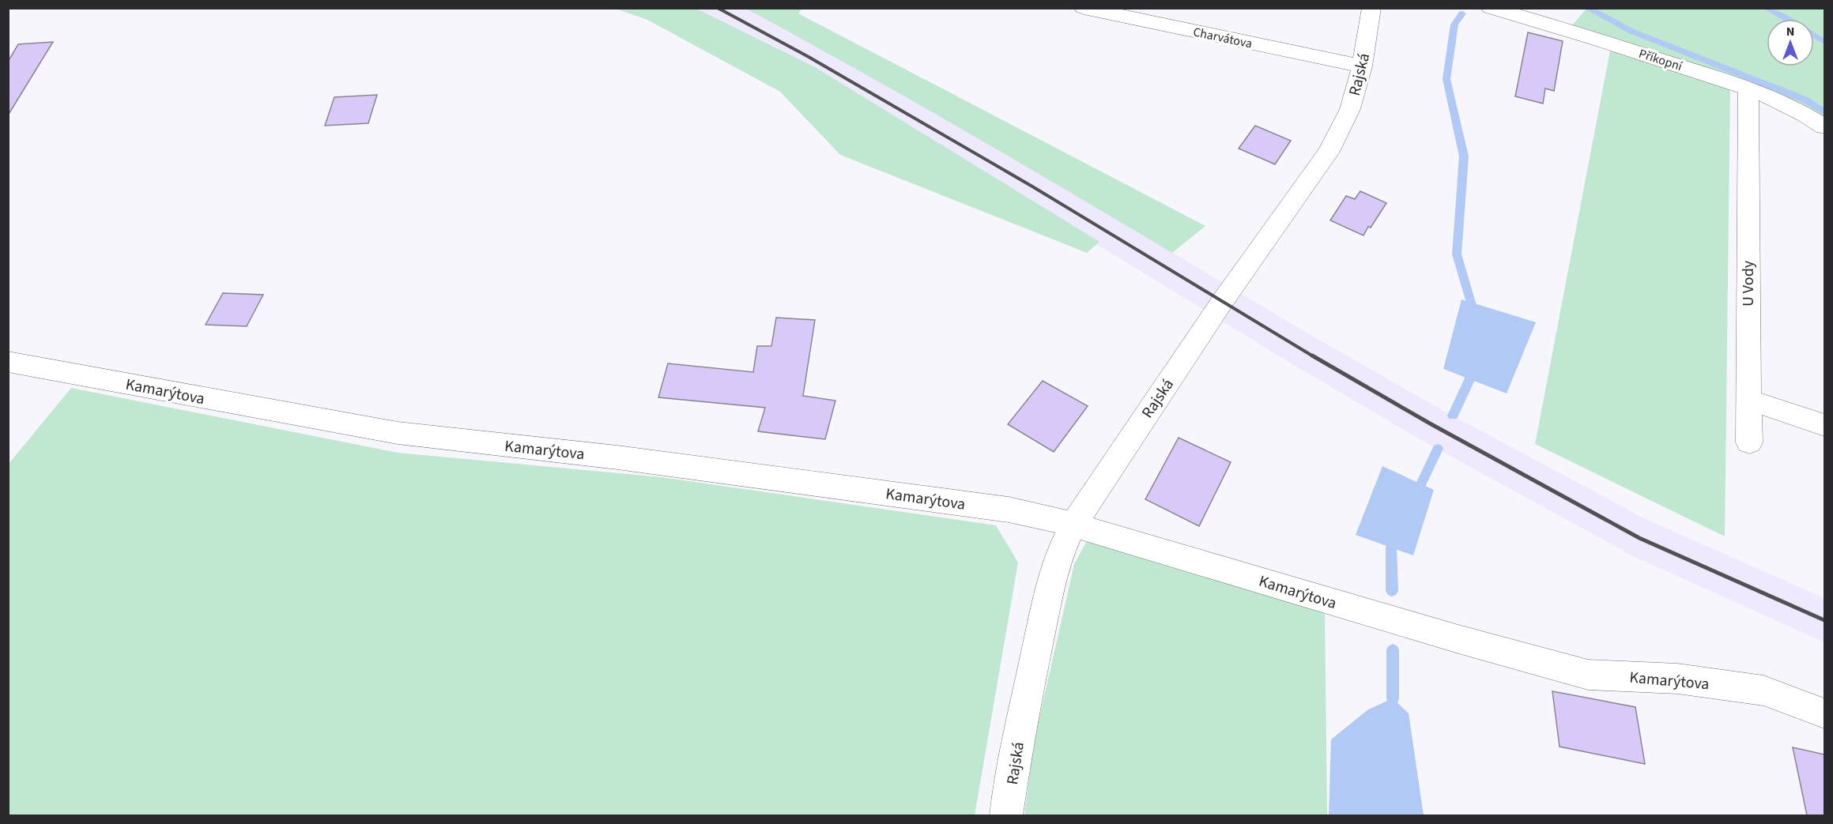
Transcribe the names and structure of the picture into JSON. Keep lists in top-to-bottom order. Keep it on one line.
{"streets":{"street":["Charvátova","Příkopní","Rajská","U Vody","Kamarýtova"]},"crossings":[["Charvátova","Rajská"],["Příkopní","U Vody"],["Rajská","Kamarýtova"]],"north":"top"}
